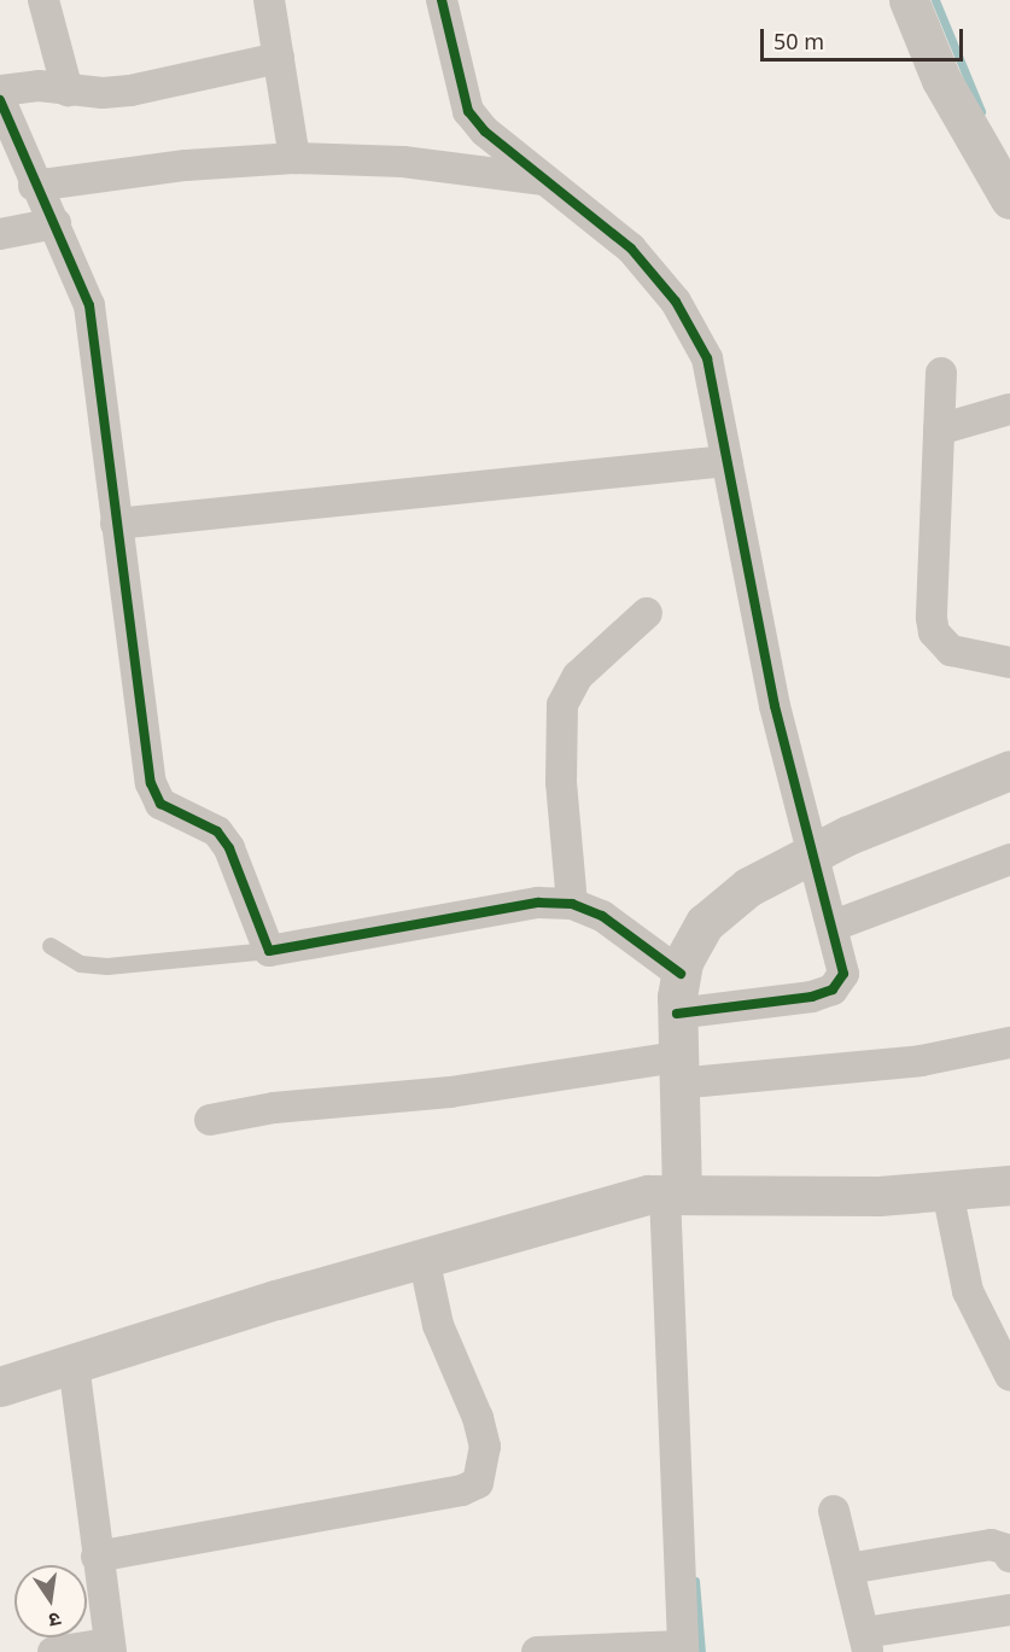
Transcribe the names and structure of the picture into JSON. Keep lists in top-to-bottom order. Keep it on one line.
{"scale_bar":"50 m","north":"bottom"}
